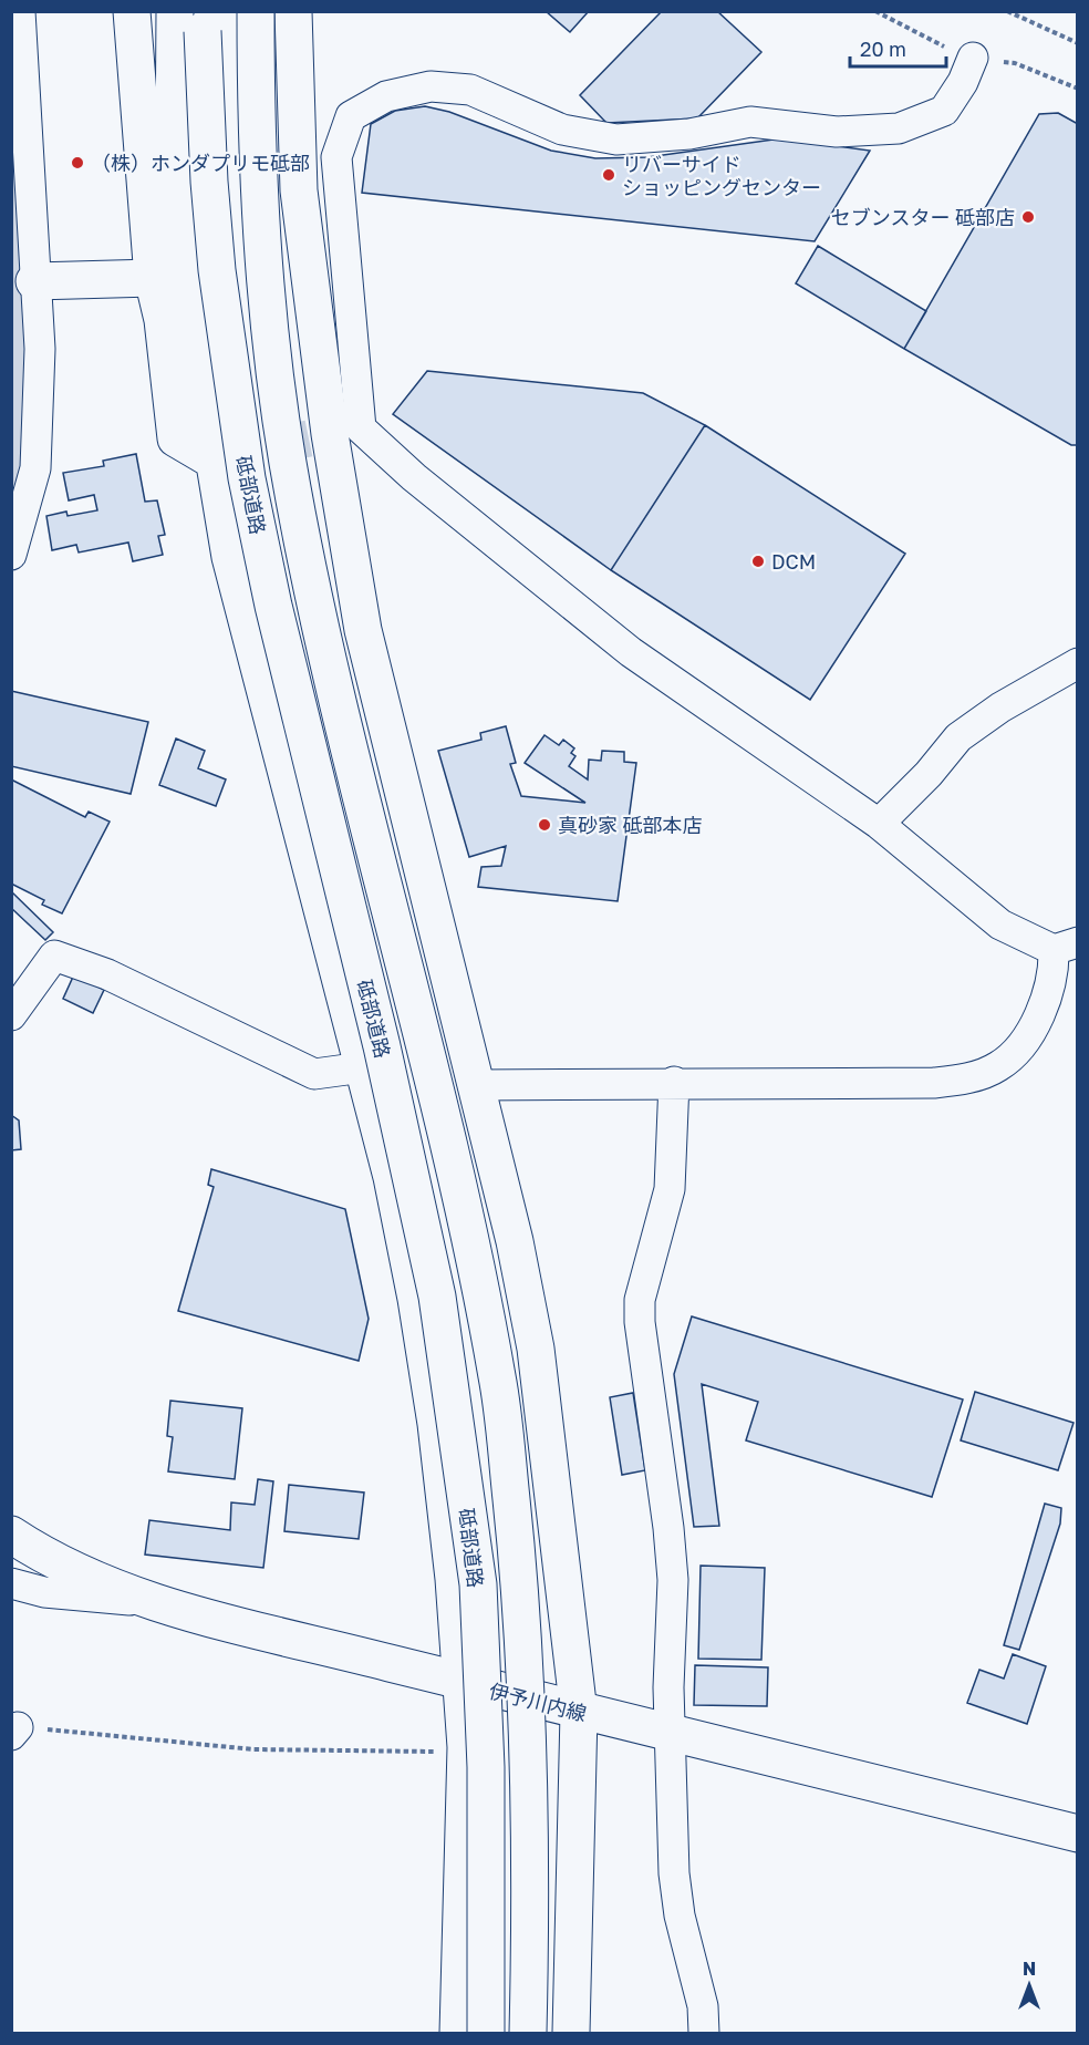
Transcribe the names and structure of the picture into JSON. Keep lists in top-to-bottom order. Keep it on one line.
{"streets":{"main road":["砥部道路","伊予川内線"]},"places":["（株）ホンダプリモ砥部","リバーサイド ショッピングセンター","セブンスター 砥部店","DCM","真砂家 砥部本店"],"scale_bar":"20 m","north":"top"}
